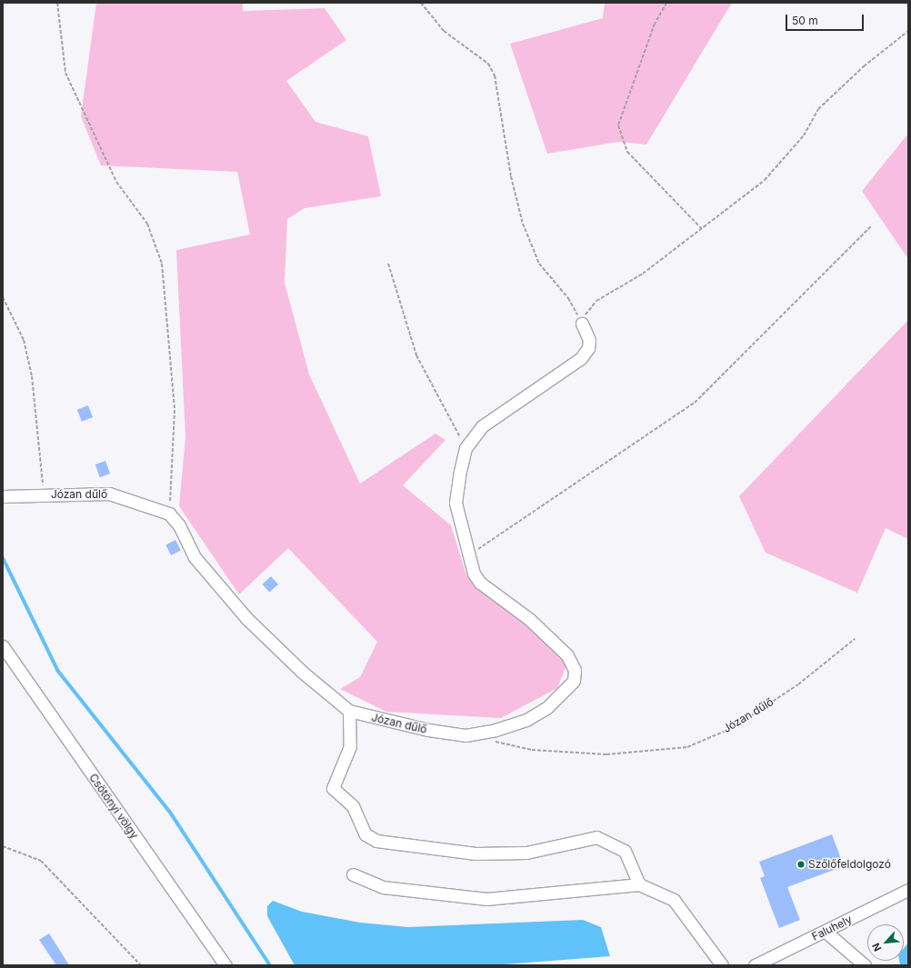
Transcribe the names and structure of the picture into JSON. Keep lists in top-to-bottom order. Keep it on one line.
{"streets":{"street":["Józan dűlő","Csötönyi völgy","Faluhely"]},"places":["Szőlőfeldolgozó"],"scale_bar":"50 m","north":"bottom left"}
